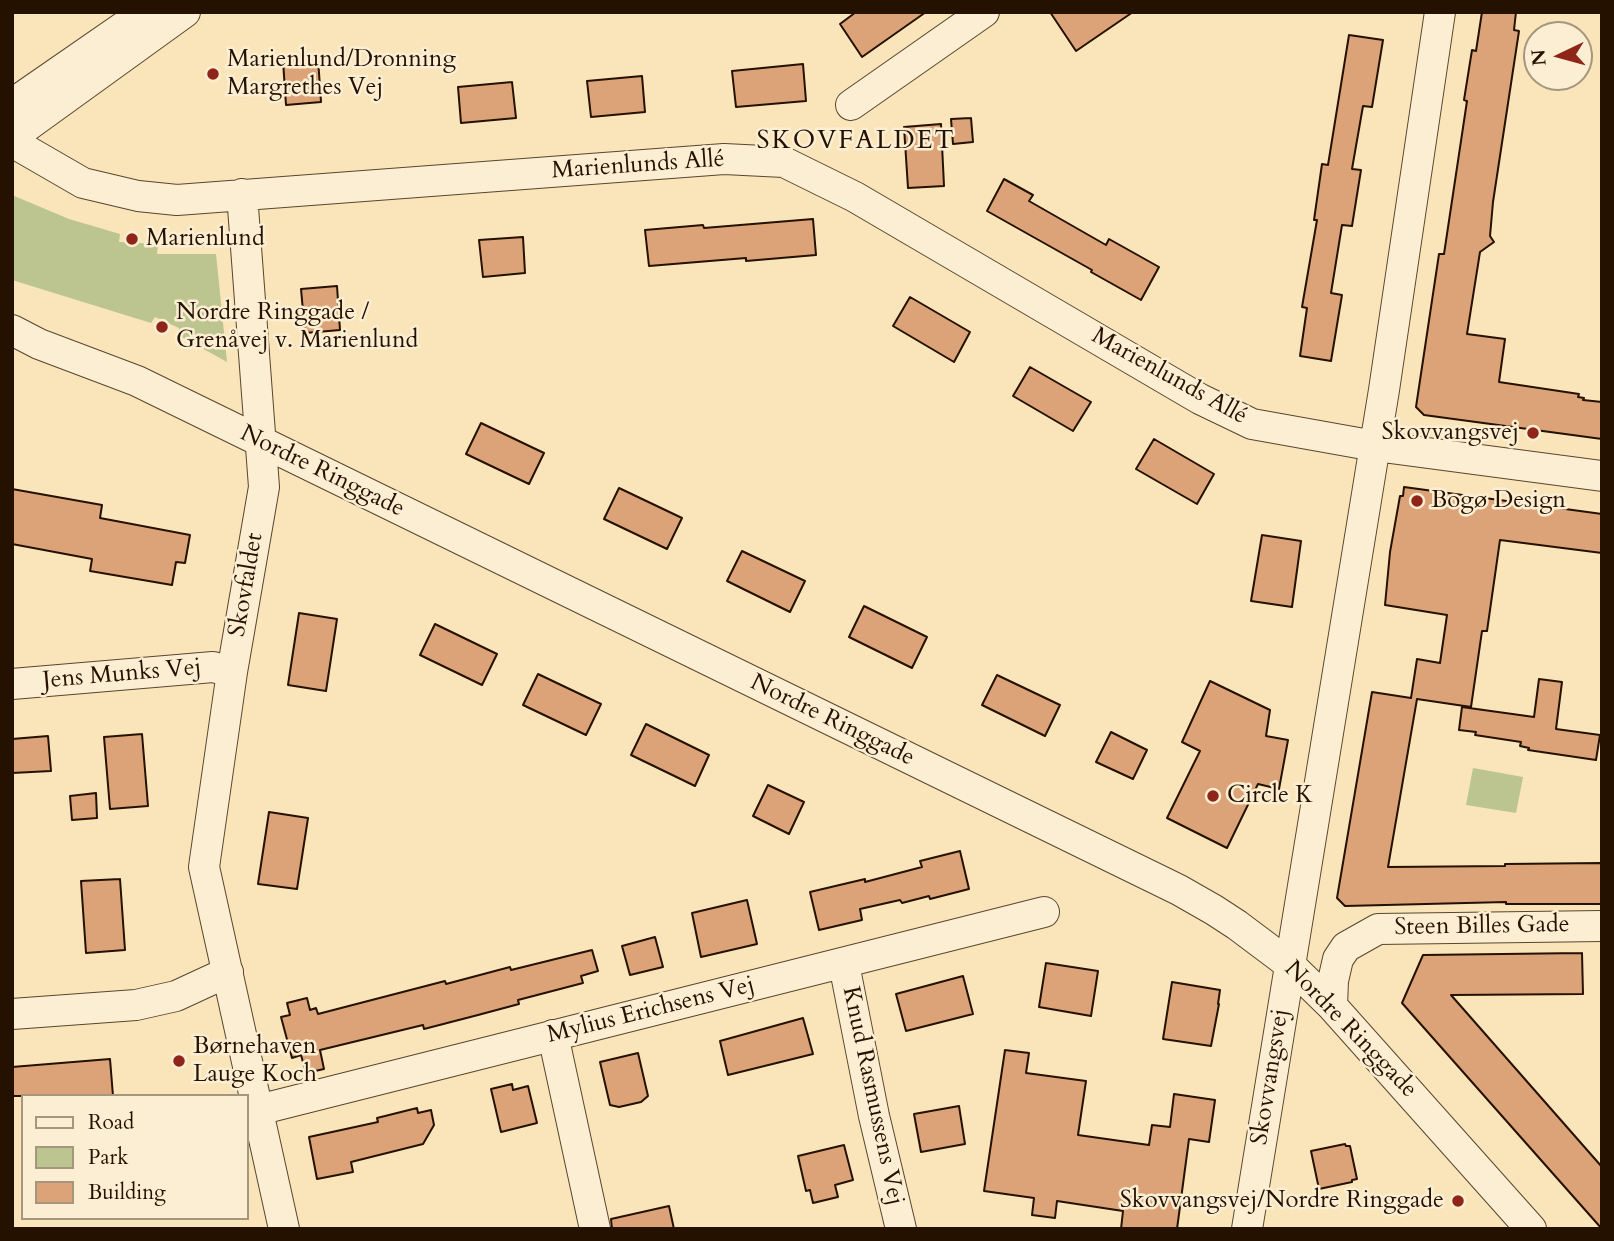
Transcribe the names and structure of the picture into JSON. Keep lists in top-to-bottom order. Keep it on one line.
{"streets":{"street":["Marienlunds Allé","Nordre Ringgade","Skovfaldet","Jens Munks Vej","Steen Billes Gade","Mylius Erichsens Vej","Skovvangsvej","Knud Rasmussens Vej"]},"crossings":[["Marienlunds Allé","Skovfaldet"],["Marienlunds Allé","Skovvangsvej"],["Nordre Ringgade","Skovfaldet"],["Nordre Ringgade","Steen Billes Gade"],["Nordre Ringgade","Skovvangsvej"],["Skovfaldet","Jens Munks Vej"],["Skovfaldet","Mylius Erichsens Vej"],["Mylius Erichsens Vej","Knud Rasmussens Vej"]],"districts":["SKOVFALDET"],"places":["Marienlund/Dronning Margrethes Vej","Marienlund","Nordre Ringgade / Grenåvej v. Marienlund","Skovvangsvej","Bogø Design","Circle K","Børnehaven Lauge Koch","Skovvangsvej/Nordre Ringgade"],"legend":["Road","Park","Building"],"north":"left"}
